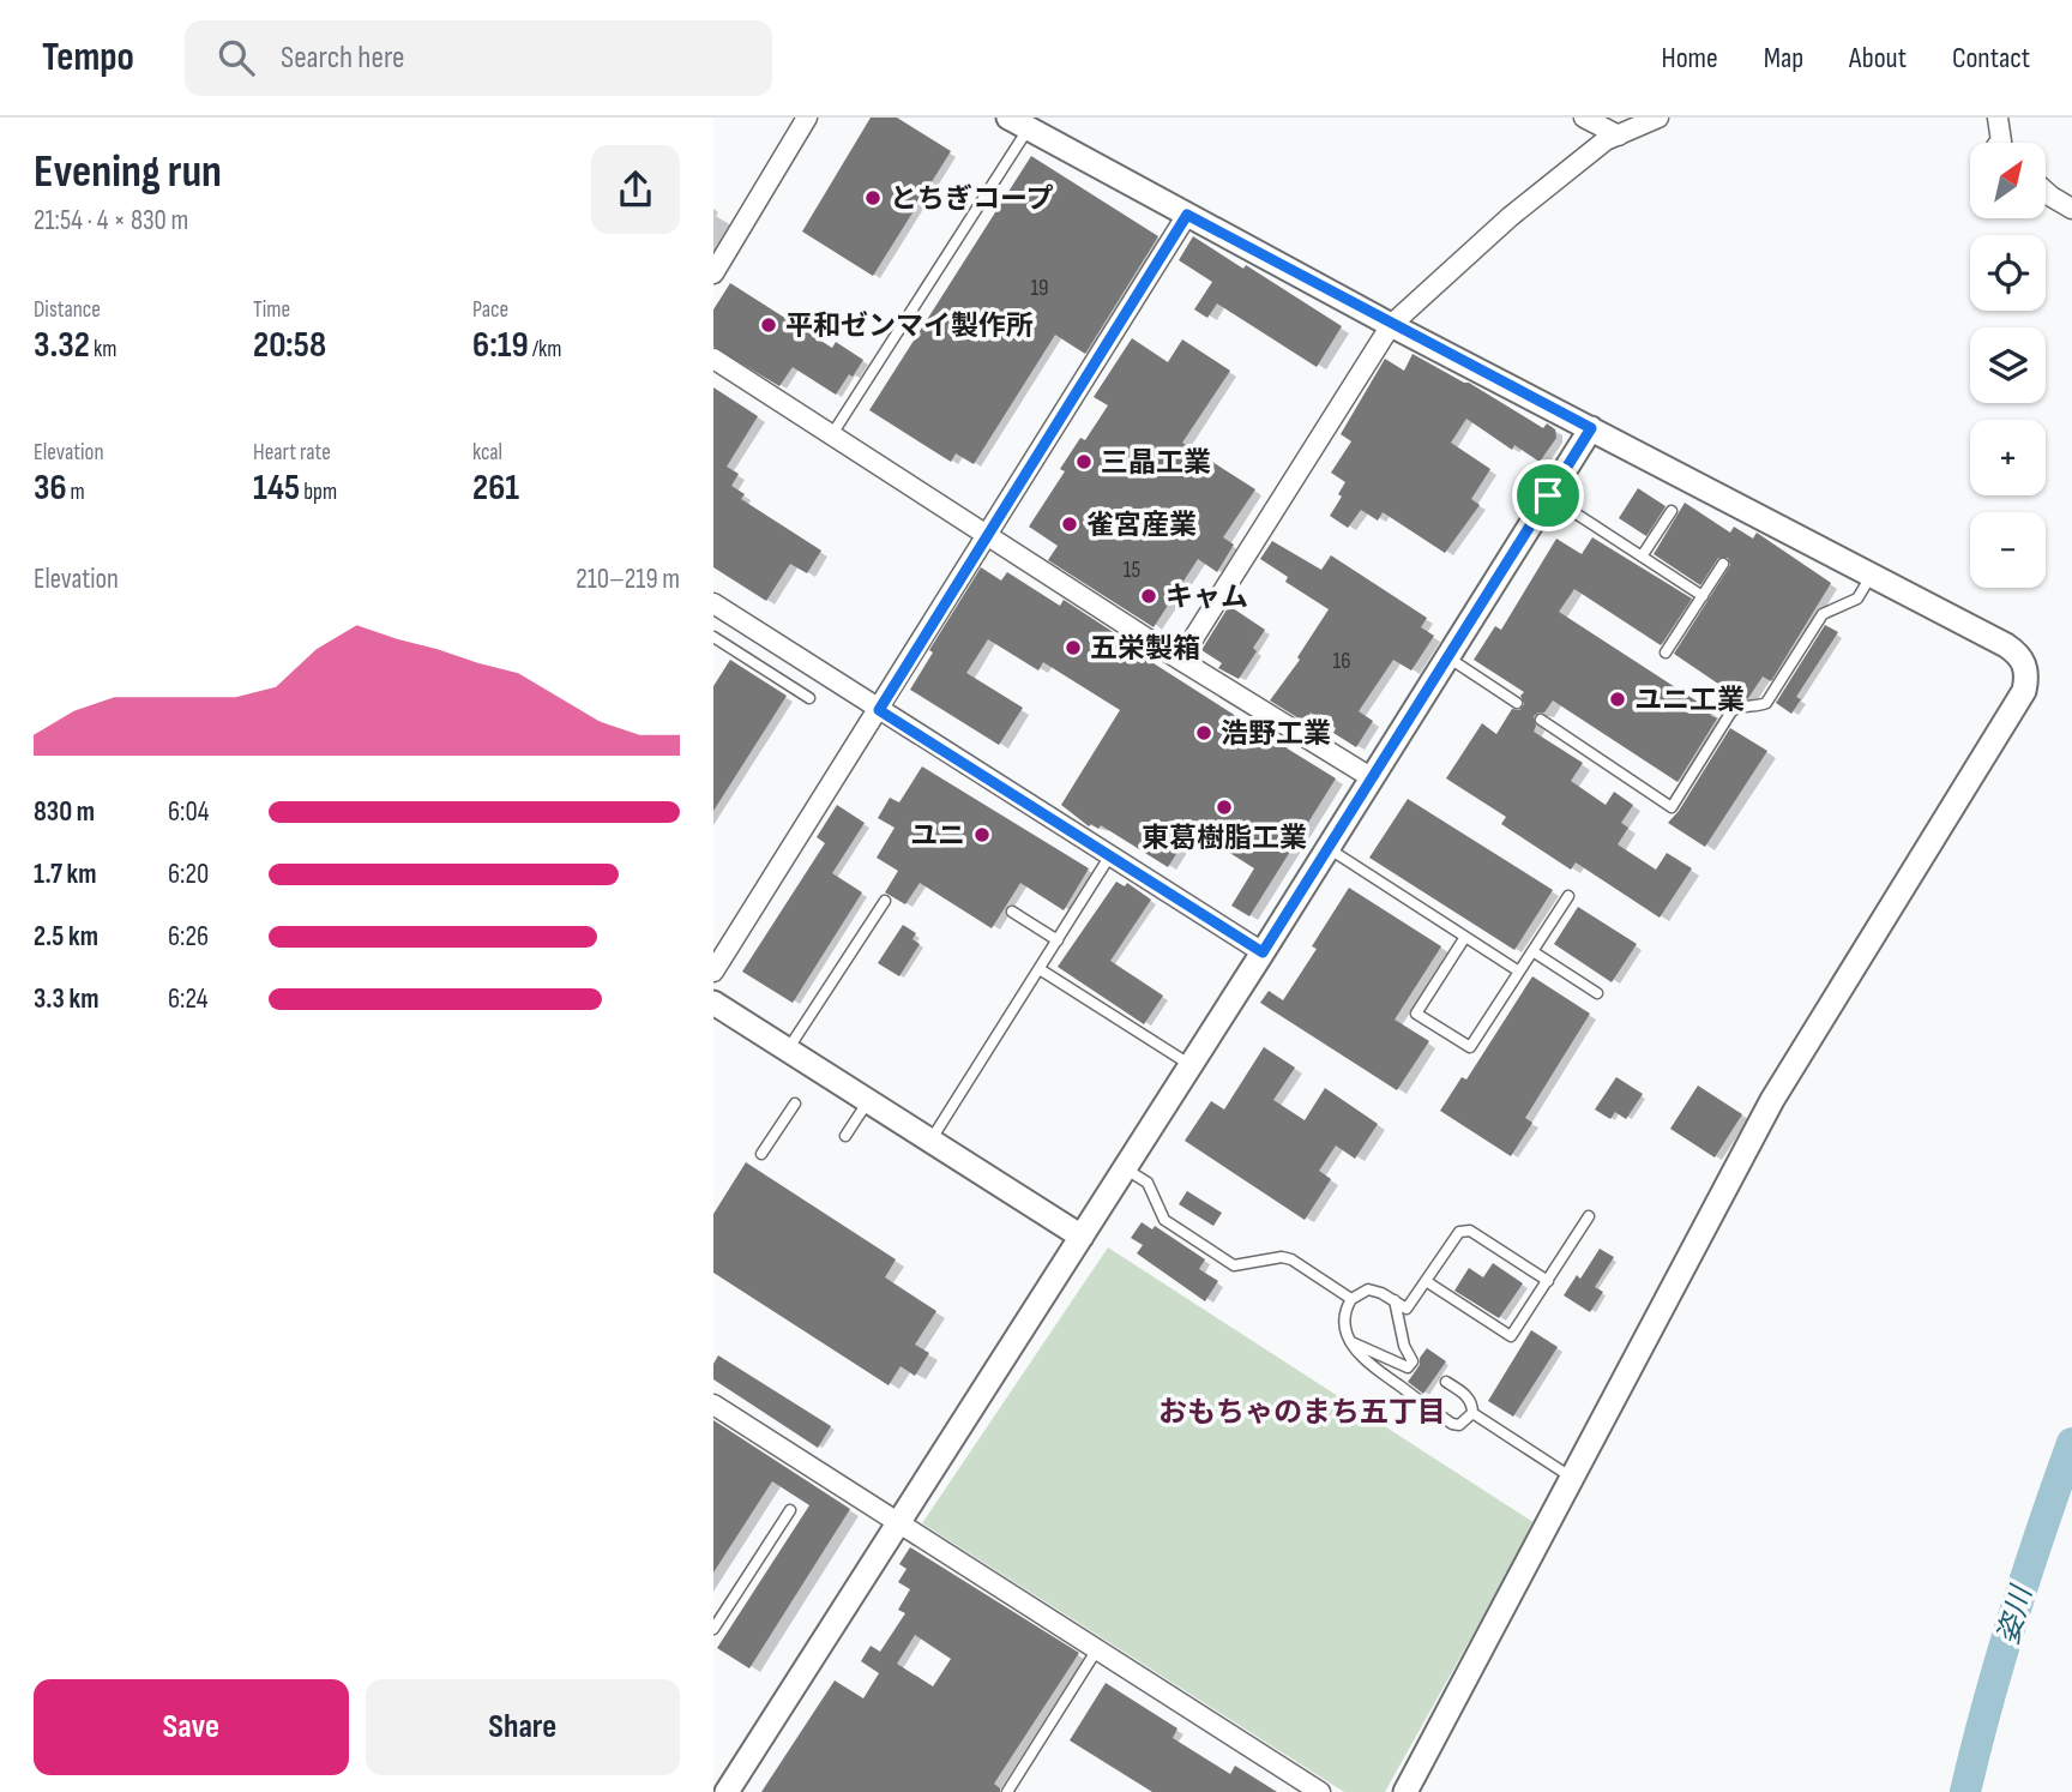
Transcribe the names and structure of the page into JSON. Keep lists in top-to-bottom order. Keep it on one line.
{"districts":["おもちゃのまち五丁目"],"water":["姿川"],"places":["とちぎコープ","平和ゼンマイ製作所","三晶工業","雀宮産業","キャム","五栄製箱","ユニ工業","浩野工業","東葛樹脂工業","ユニ"],"house_numbers":["19","15","16"],"north":"top right","page":{"header":"Tempo","search":"Search here","nav":["Home","Map","About","Contact"],"heading":["Evening run","21:54 · 4 × 830 m"],"map_buttons":["+","−"],"stats":[["Distance","3.32 km"],["Time","20:58"],["Pace","6:19 /km"],["Elevation","36 m"],["Heart rate","145 bpm"],["kcal","261"]],"chart":["Elevation","210–219 m"],"list":[{"name":"830 m","note":"6:04"},{"name":"1.7 km","note":"6:20"},{"name":"2.5 km","note":"6:26"},{"name":"3.3 km","note":"6:24"}],"buttons":["Save","Share"]}}
